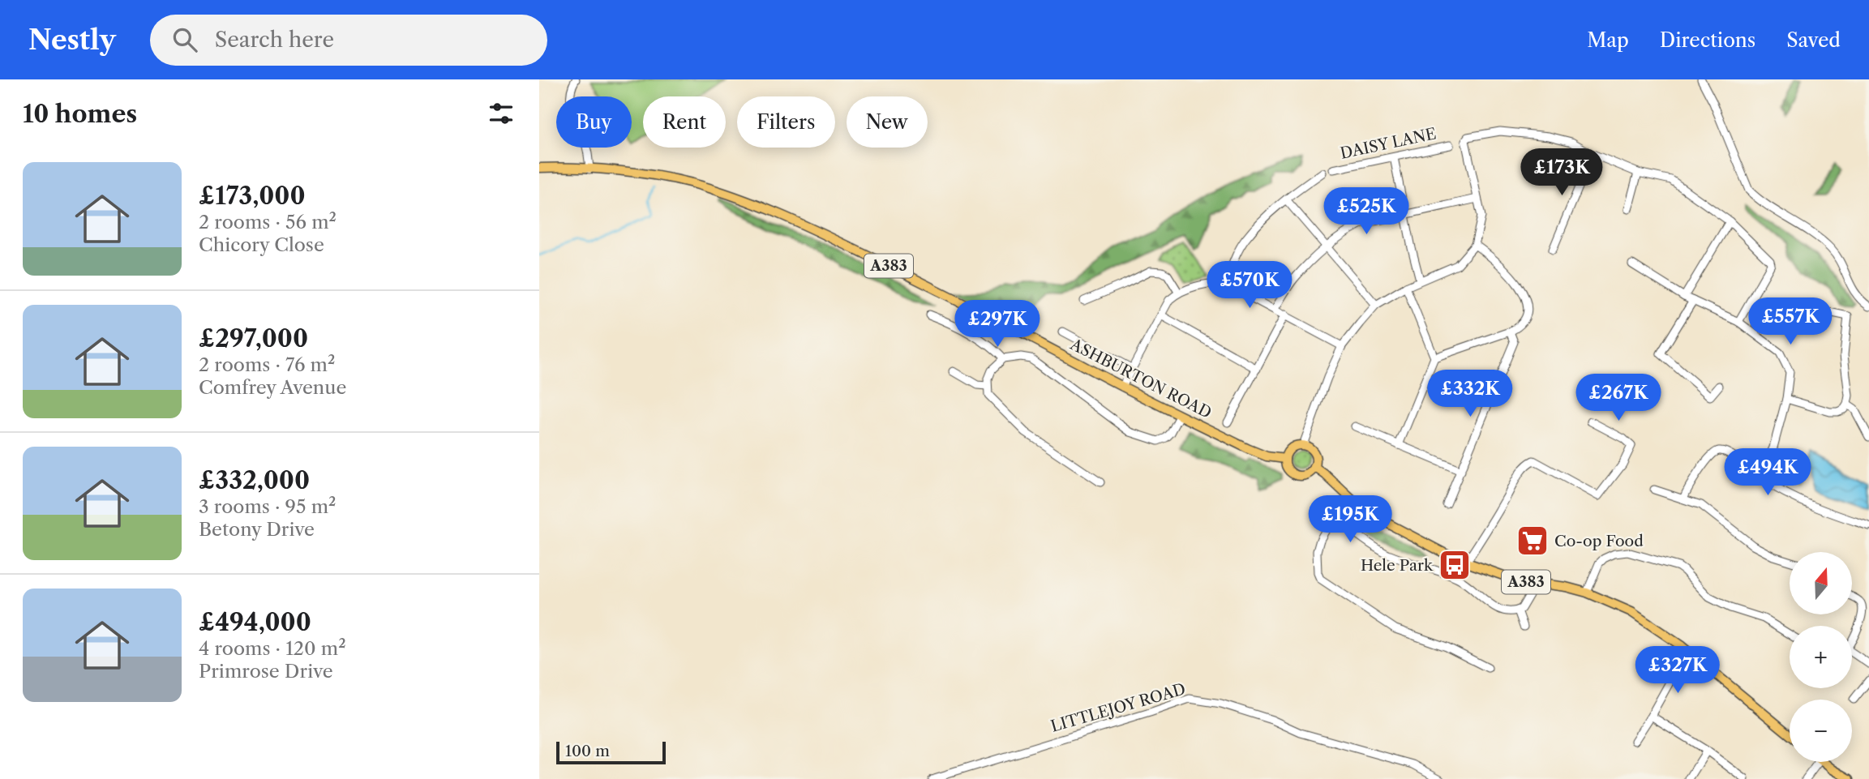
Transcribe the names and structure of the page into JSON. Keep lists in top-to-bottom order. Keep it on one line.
{"streets":{"main road":["A383","ASHBURTON ROAD"],"street":["DAISY LANE","LITTLEJOY ROAD"]},"crossings":[["A383","ASHBURTON ROAD"]],"places":{"supermarket":["Co-op Food"],"bus stop":["Hele Park"]},"scale_bar":"100 m","north":"top","page":{"header":"Nestly","search":"Search here","nav":["Map","Directions","Saved"],"heading":"10 homes","chip":["Buy","Rent","Filters","New"],"list":[{"name":"£173,000","note":"2 rooms · 56 m² · Chicory Close"},{"name":"£297,000","note":"2 rooms · 76 m² · Comfrey Avenue"},{"name":"£332,000","note":"3 rooms · 95 m² · Betony Drive"},{"name":"£494,000","note":"4 rooms · 120 m² · Primrose Drive"}],"price":["£173K","£525K","£570K","£557K","£297K","£332K","£267K","£494K","£195K","£327K"],"map_buttons":["+","−"],"scale":"100 m"}}
